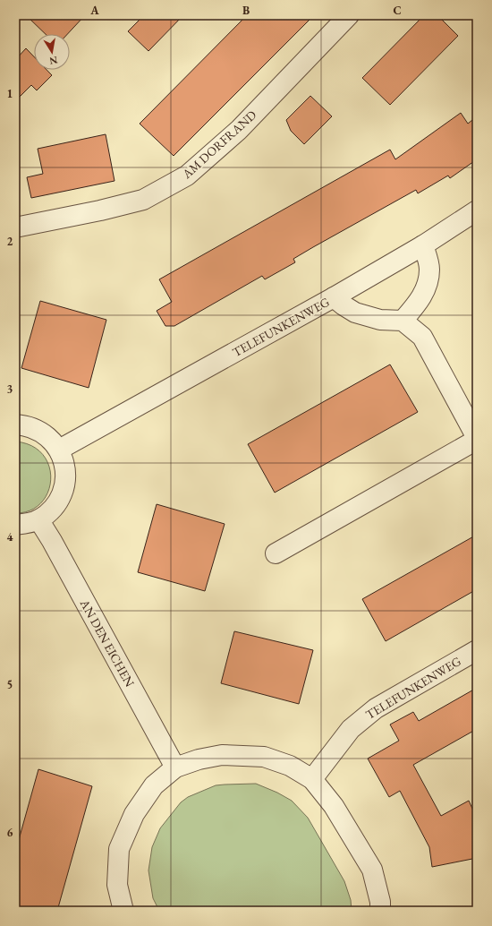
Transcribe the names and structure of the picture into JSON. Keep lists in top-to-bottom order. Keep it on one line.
{"streets":{"street":["AM DORFRAND","TELEFUNKENWEG","AN DEN EICHEN"]},"north":"bottom","grid":{"columns":["A","B","C"],"rows":["1","2","3","4","5","6"]}}
